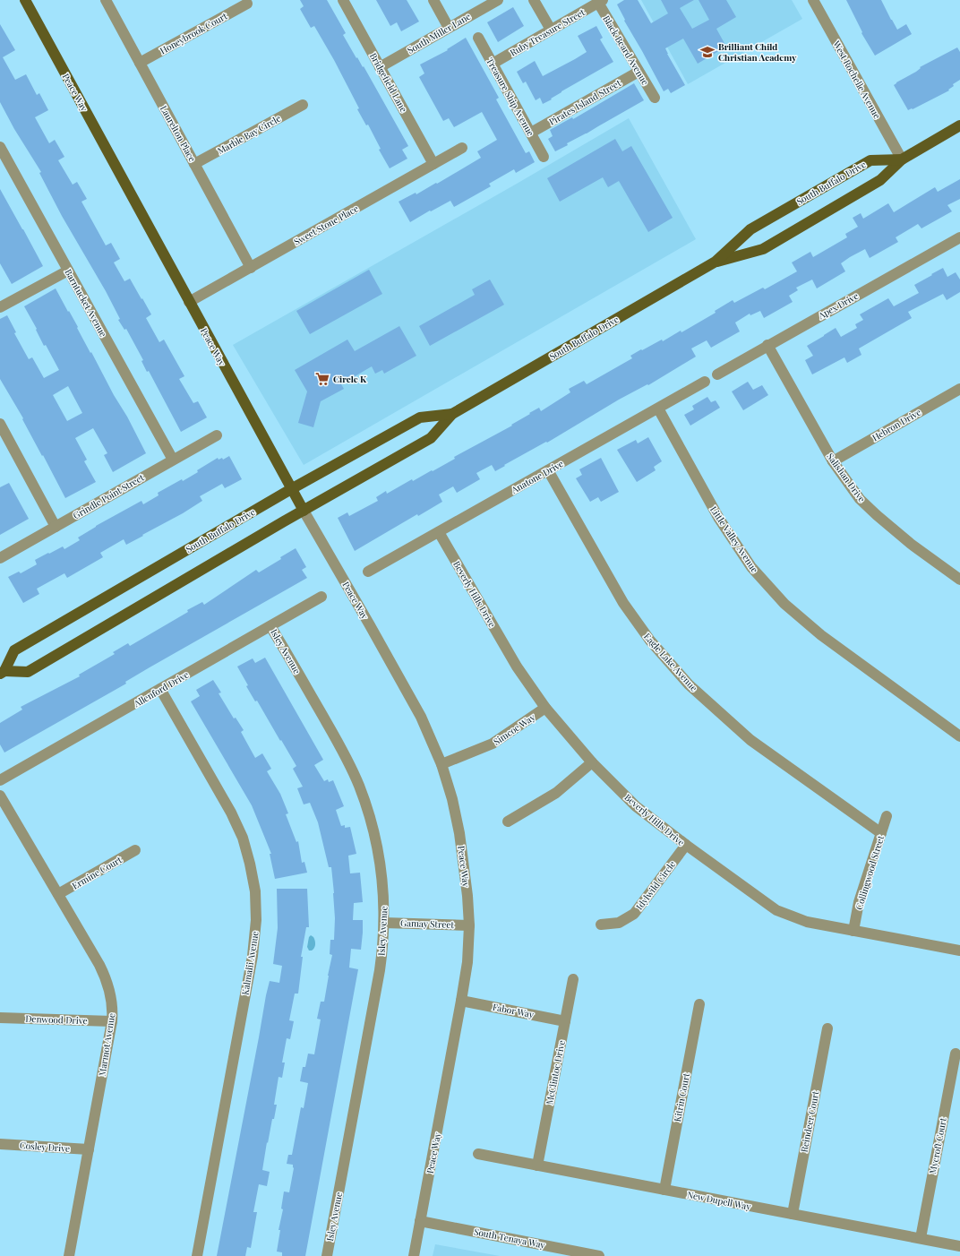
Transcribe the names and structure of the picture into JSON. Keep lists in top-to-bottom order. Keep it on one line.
{"streets":{"main road":["Peace Way","South Buffalo Drive"],"street":["Ruby Treasure Street","Honeybrook Court","South Miller Lane","Black Beard Avenue","West Rochelle Avenue","Bridgefield Lane","Treasure Ship Avenue","Pirates Island Street","Laurelton Place","Marble Bay Circle","Sweet Stone Place","Barntucket Avenue","Apex Drive","Hebron Drive","Anatone Drive","Salishan Drive","Grindle Point Street","Little Valley Avenue","Beverly Hills Drive","Isley Avenue","Eagle Lake Avenue","Allenford Drive","Simcoe Way","Ermine Court","Collingwood Street","Idylwild Circle","Gamay Street","Kalmalii Avenue","Fabor Way","Denwood Drive","Marmot Avenue","McClintoc Drive","Kitrin Court","Reindeer Court","Mycroft Court","Cosley Drive","New Dupell Way","South Tenaya Way"]},"crossings":[["Ruby Treasure Street","Black Beard Avenue"],["Ruby Treasure Street","Treasure Ship Avenue"],["Honeybrook Court","Laurelton Place"],["South Miller Lane","Bridgefield Lane"],["Black Beard Avenue","Pirates Island Street"],["West Rochelle Avenue","South Buffalo Drive"],["Bridgefield Lane","Sweet Stone Place"],["Peace Way","South Buffalo Drive"],["Peace Way","Sweet Stone Place"],["Peace Way","Simcoe Way"],["Peace Way","Gamay Street"],["Peace Way","Fabor Way"],["Peace Way","South Tenaya Way"],["Treasure Ship Avenue","Pirates Island Street"],["Laurelton Place","Marble Bay Circle"],["Laurelton Place","Sweet Stone Place"],["Barntucket Avenue","Grindle Point Street"],["Apex Drive","Salishan Drive"],["Hebron Drive","Salishan Drive"],["Anatone Drive","Little Valley Avenue"],["Anatone Drive","Beverly Hills Drive"],["Anatone Drive","Eagle Lake Avenue"],["Beverly Hills Drive","Simcoe Way"],["Beverly Hills Drive","Collingwood Street"],["Beverly Hills Drive","Idylwild Circle"],["Isley Avenue","Allenford Drive"],["Isley Avenue","Gamay Street"],["Eagle Lake Avenue","Collingwood Street"],["Allenford Drive","Kalmalii Avenue"],["Ermine Court","Marmot Avenue"],["Fabor Way","McClintoc Drive"],["Denwood Drive","Marmot Avenue"],["Marmot Avenue","Cosley Drive"],["McClintoc Drive","New Dupell Way"],["Kitrin Court","New Dupell Way"],["Reindeer Court","New Dupell Way"],["Mycroft Court","New Dupell Way"]],"places":{"school or university":["Brilliant Child Christian Academy"],"supermarket":["Circle K"]}}
